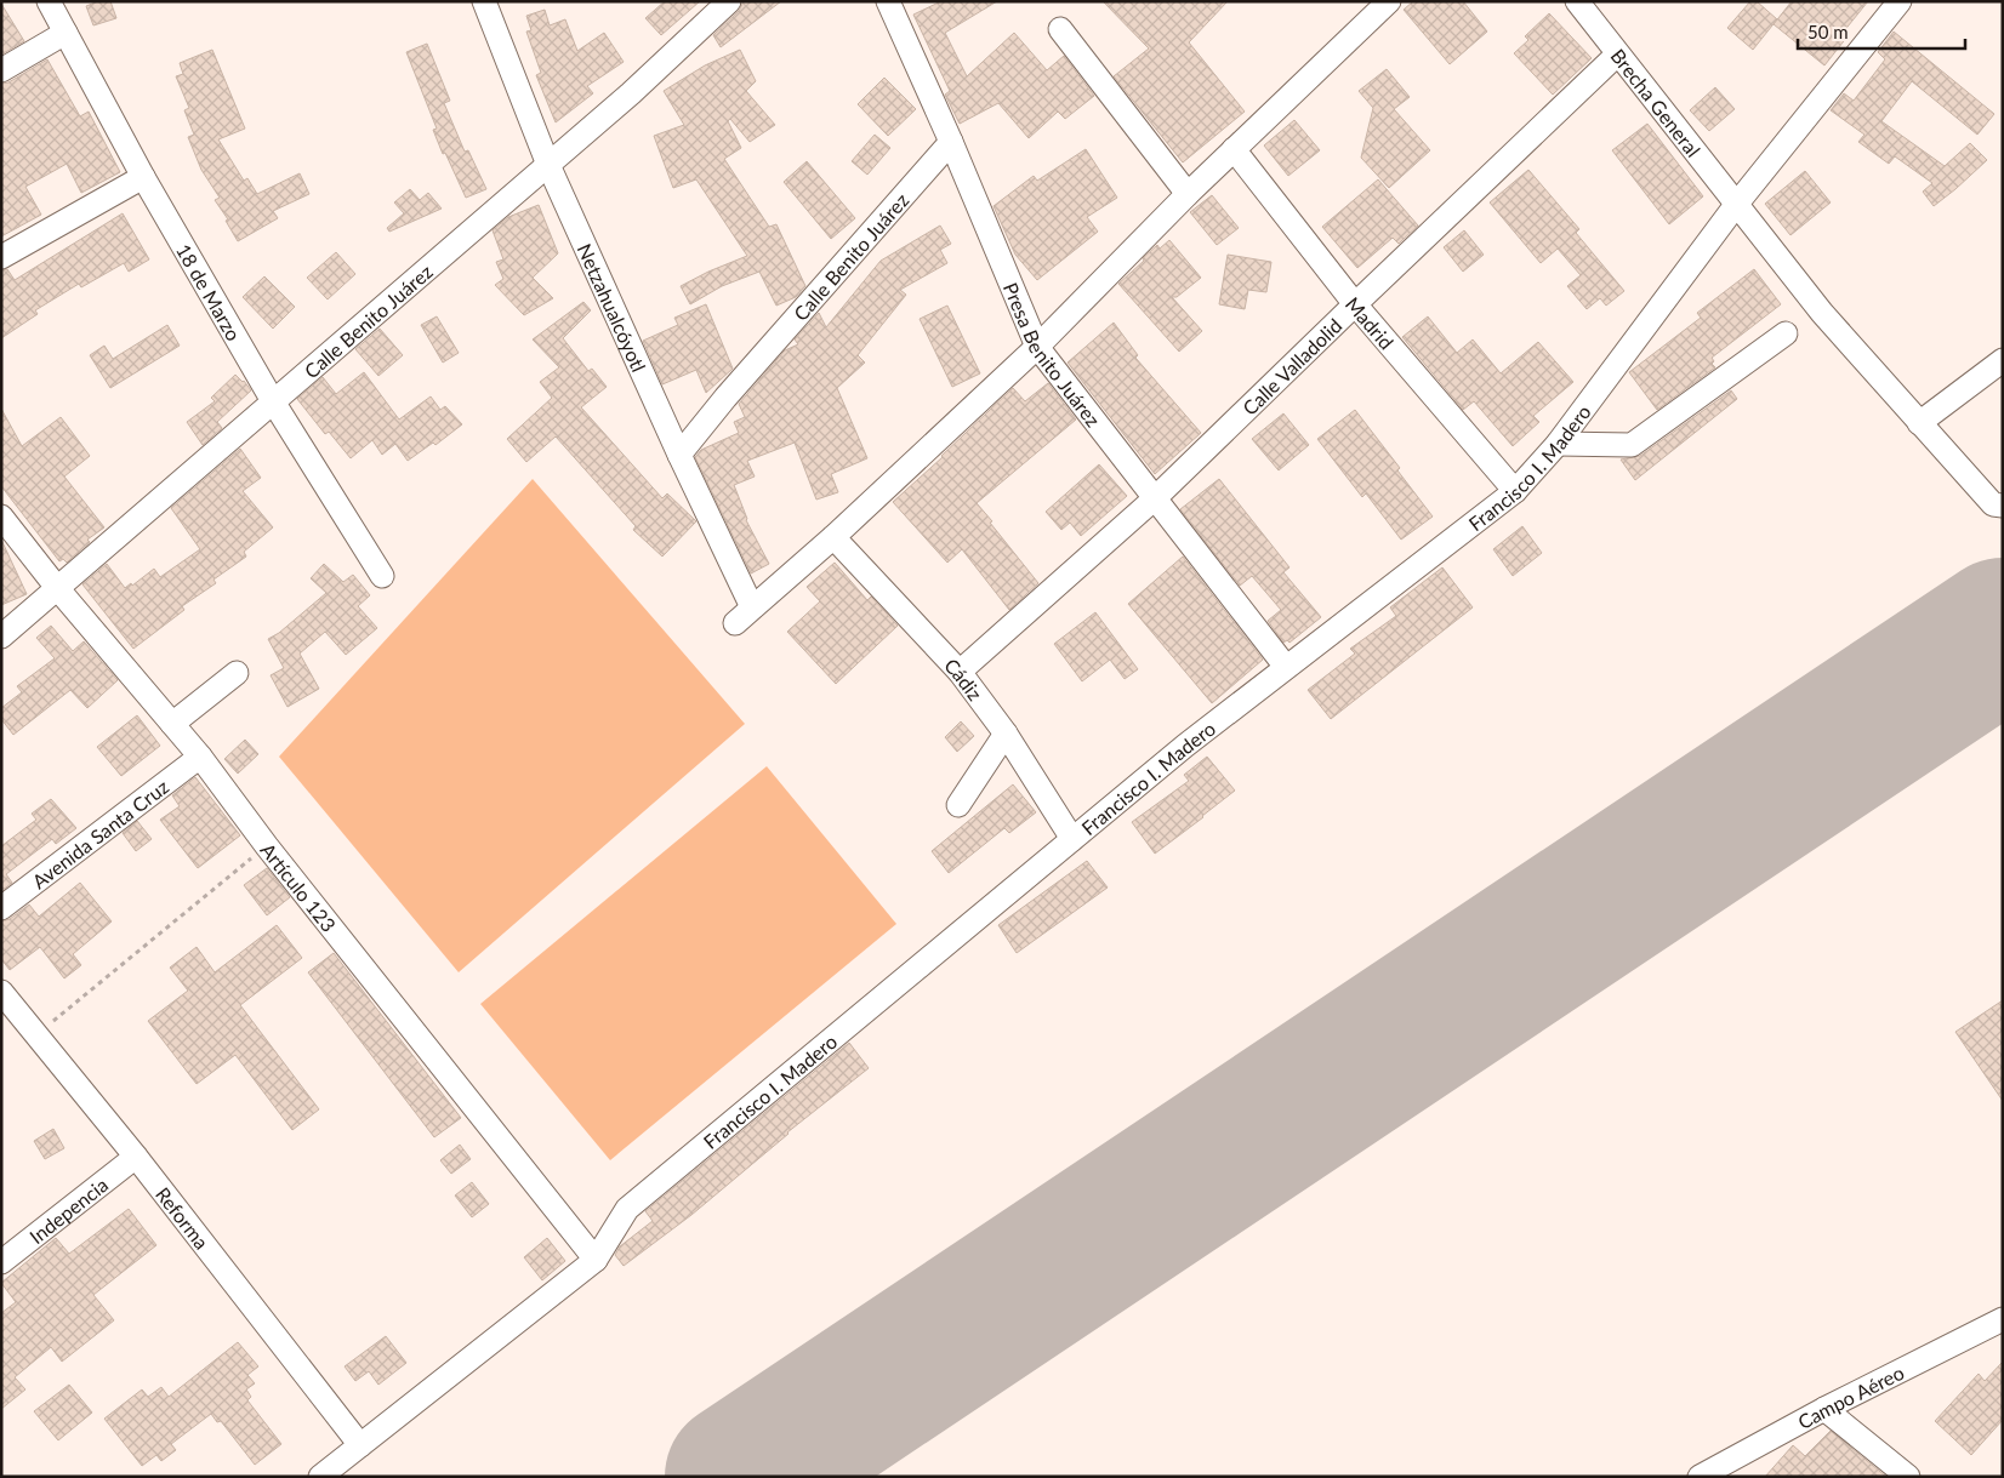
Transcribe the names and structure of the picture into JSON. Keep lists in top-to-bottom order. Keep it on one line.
{"streets":{"street":["Brecha General","Calle Benito Juárez","18 de Marzo","Netzahualcóyotl","Madrid","Presa Benito Juárez","Calle Valladolid","Francisco I. Madero","Cádiz","Avenida Santa Cruz","Artículo 123","Indepencia","Reforma","Campo Aéreo"]},"crossings":[["Brecha General","Calle Valladolid"],["Brecha General","Francisco I. Madero"],["Calle Benito Juárez","18 de Marzo"],["Calle Benito Juárez","Netzahualcóyotl"],["Calle Benito Juárez","Presa Benito Juárez"],["Calle Benito Juárez","Artículo 123"],["Netzahualcóyotl","Cádiz"],["Madrid","Calle Valladolid"],["Madrid","Francisco I. Madero"],["Presa Benito Juárez","Calle Valladolid"],["Presa Benito Juárez","Francisco I. Madero"],["Calle Valladolid","Cádiz"],["Francisco I. Madero","Cádiz"],["Francisco I. Madero","Artículo 123"],["Francisco I. Madero","Reforma"],["Avenida Santa Cruz","Artículo 123"],["Indepencia","Reforma"]],"scale_bar":"50 m"}
